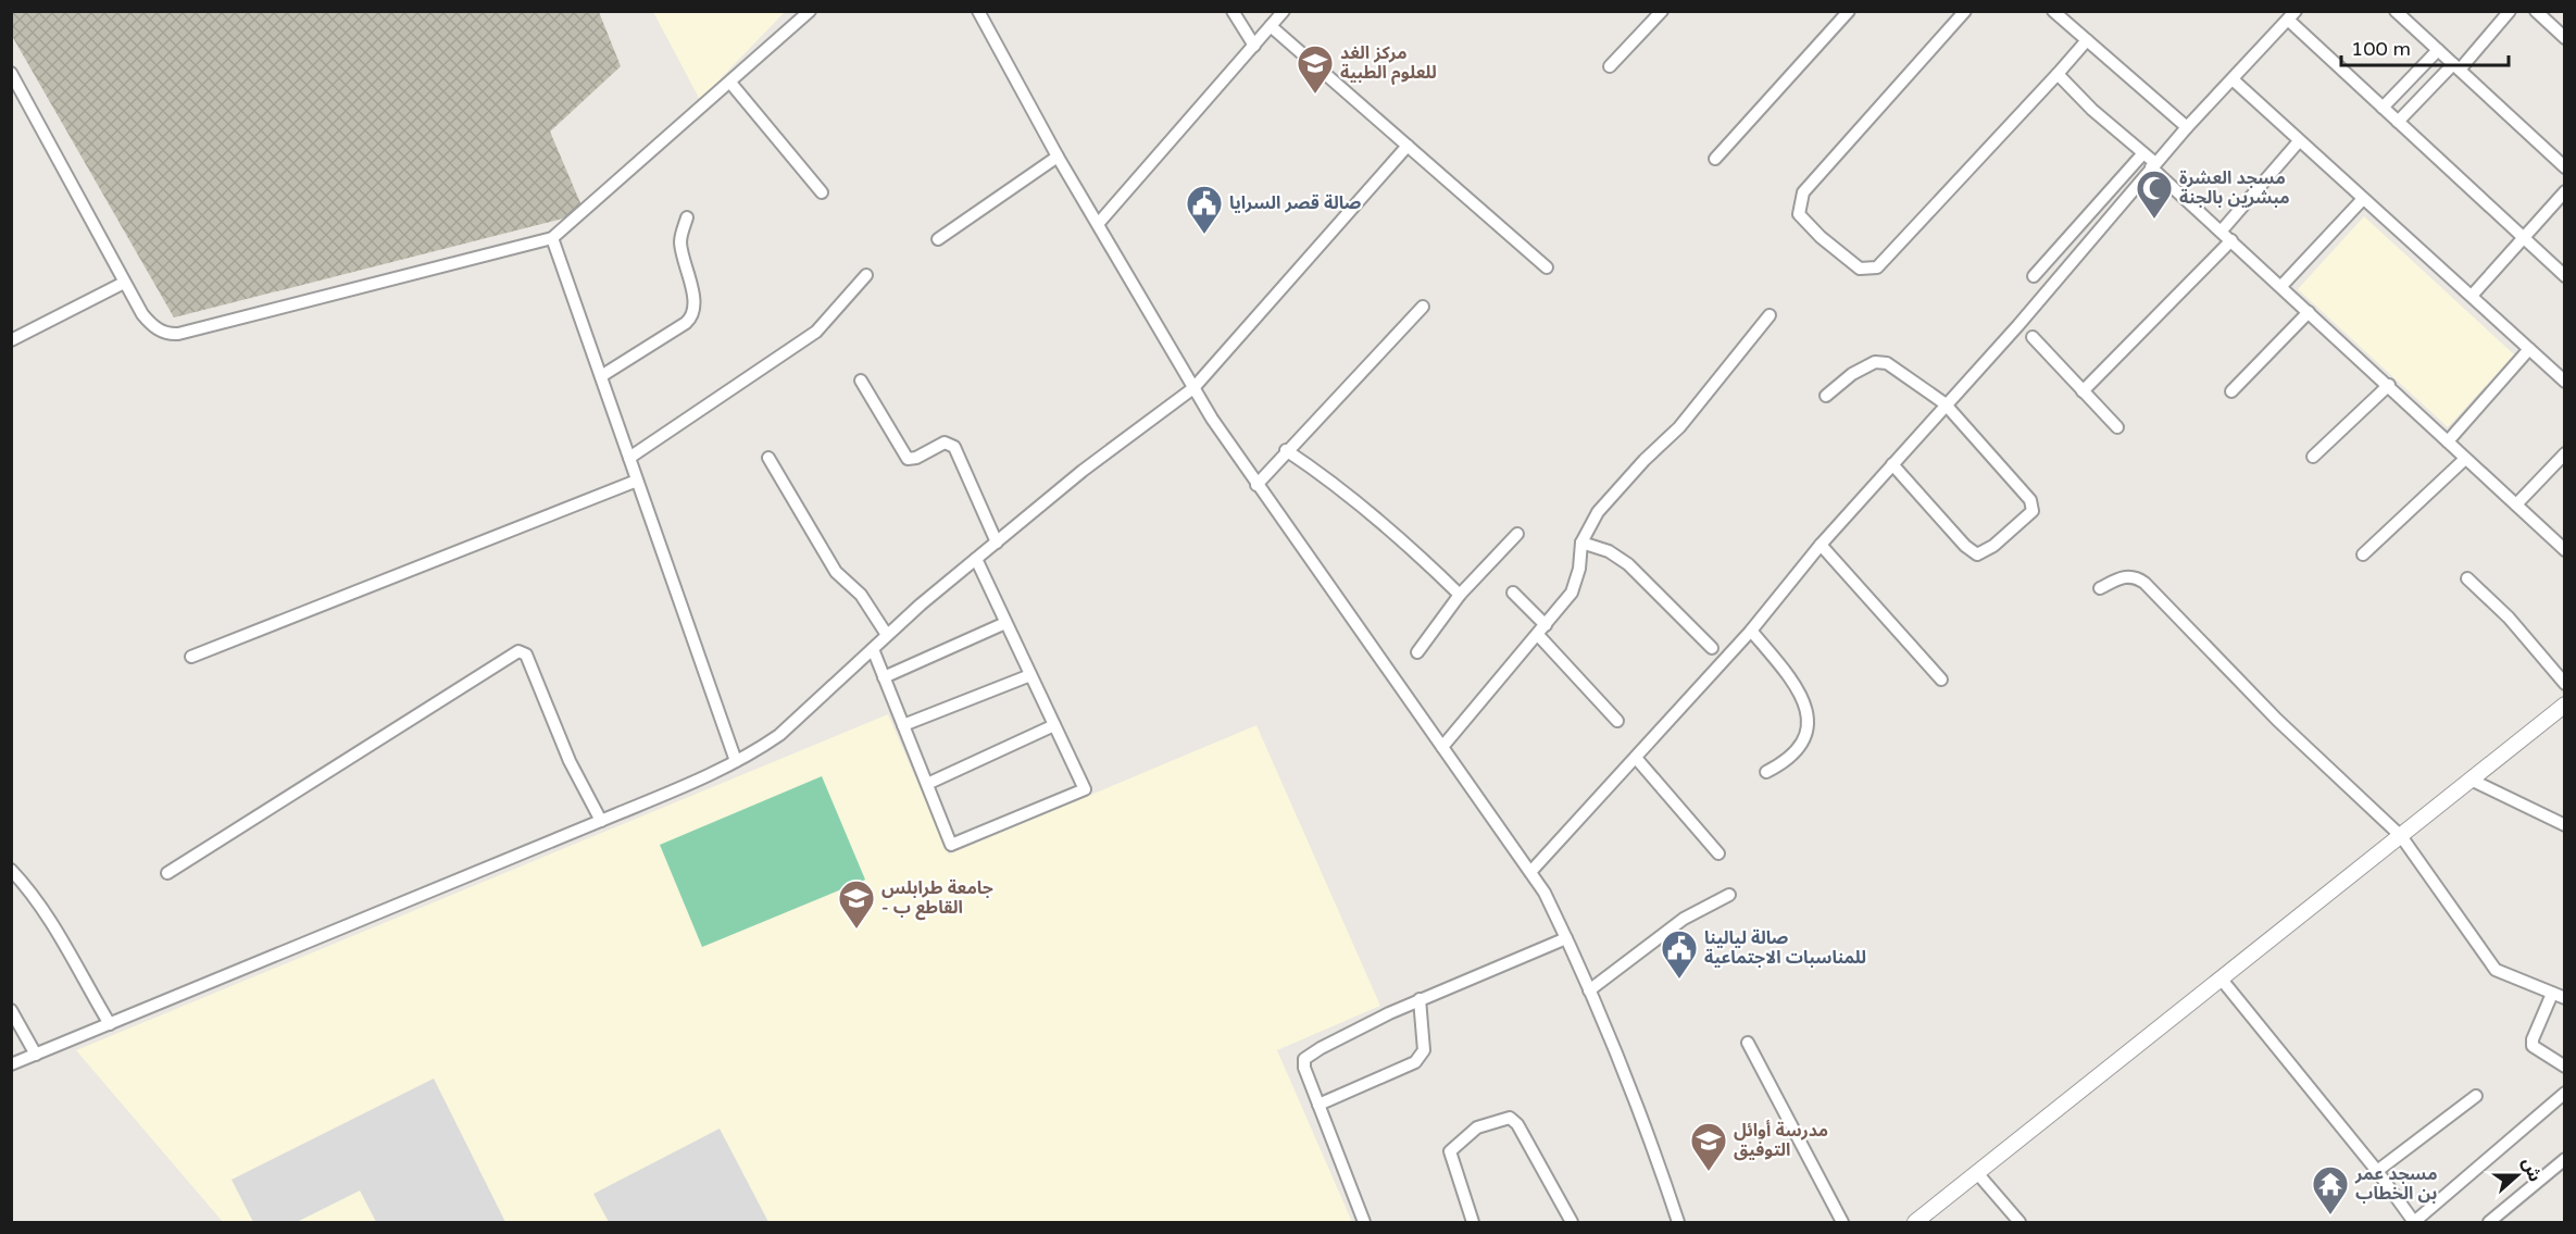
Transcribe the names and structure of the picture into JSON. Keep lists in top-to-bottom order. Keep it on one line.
{"places":{"school or university":["مركز الغد للعلوم الطبية","جامعة طرابلس - القاطع ب","مدرسة أوائل التوفيق"],"mosque":["مسجد العشرة مبشرين بالجنة"],"public building":["صالة قصر السرايا","صالة ليالينا للمناسبات الاجتماعية"],"temple":["مسجد عمر بن الخطاب"]},"scale_bar":"100 m","north":"right"}
